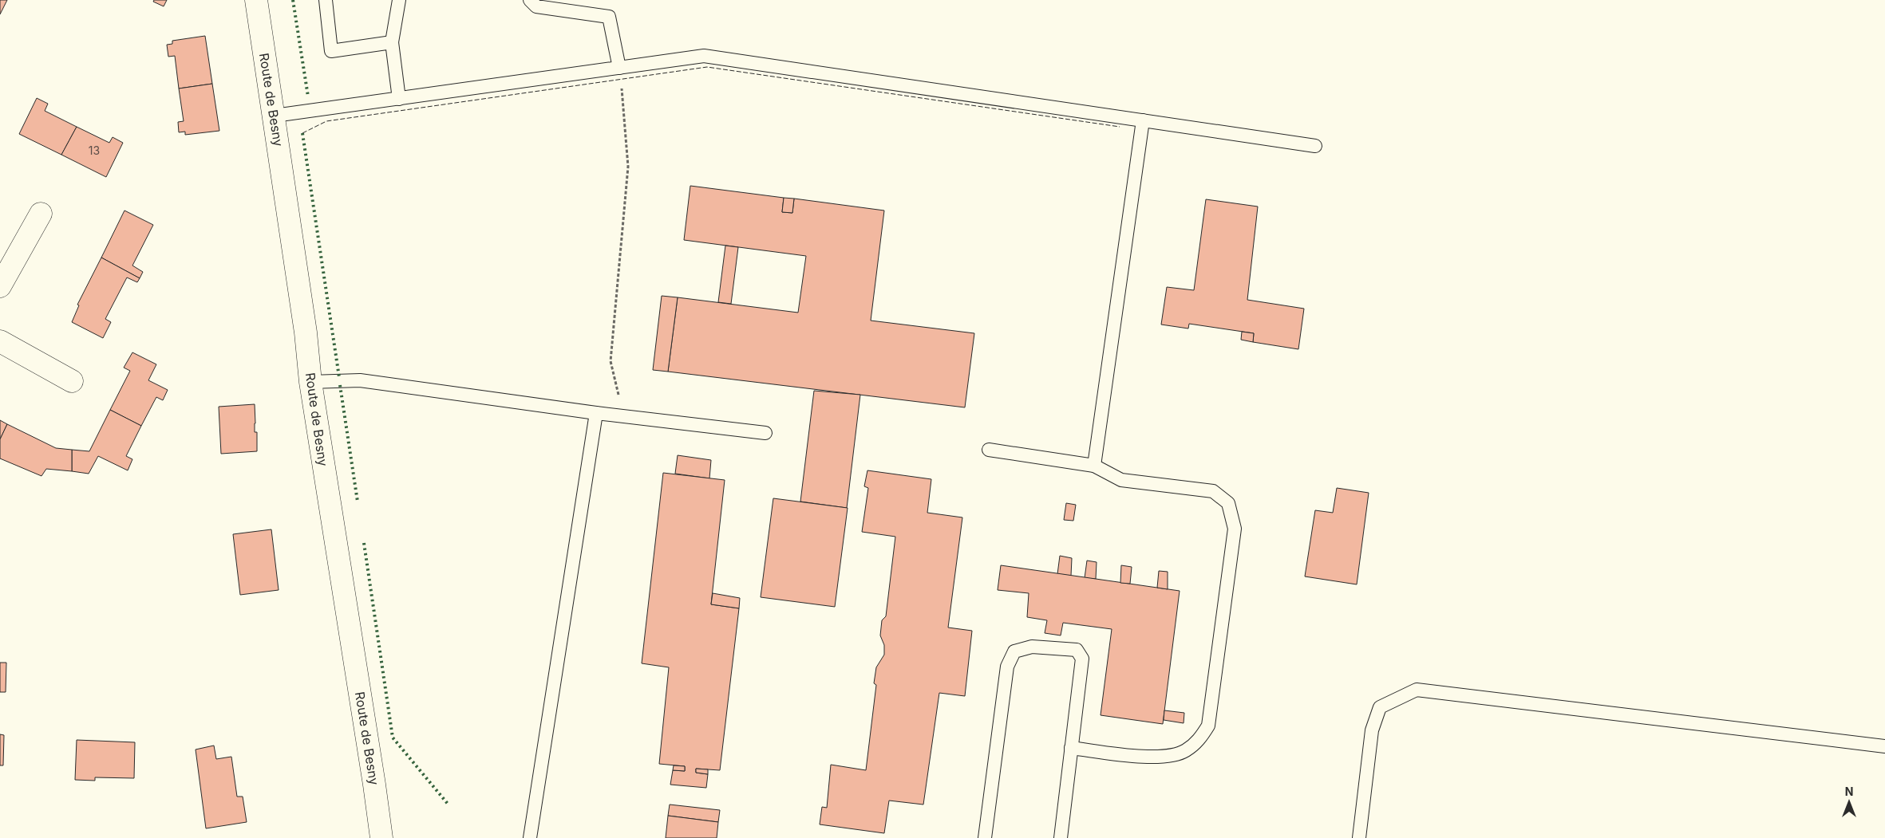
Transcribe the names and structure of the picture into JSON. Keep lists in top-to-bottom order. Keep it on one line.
{"streets":{"main road":["Route de Besny"]},"house_numbers":["13"],"north":"top"}
